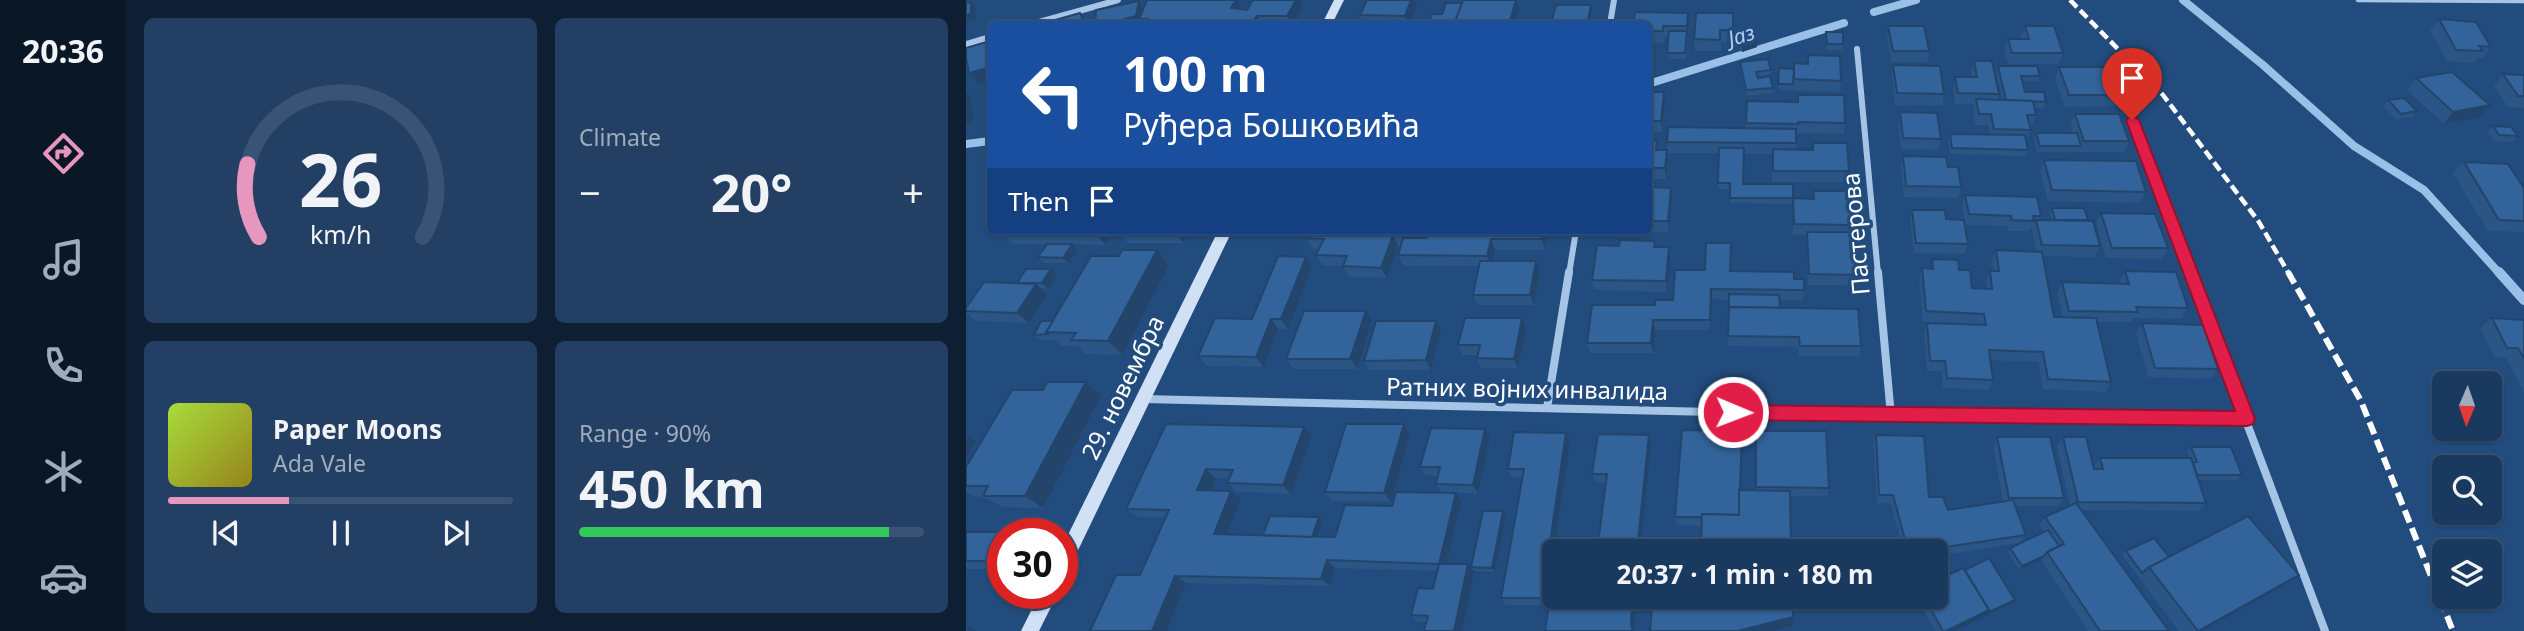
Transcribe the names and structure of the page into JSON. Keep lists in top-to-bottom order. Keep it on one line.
{"streets":{"street":["Пастерова","29. новембра","Ратних војних инвалида"]},"crossings":[["Пастерова","Ратних војних инвалида"],["29. новембра","Ратних војних инвалида"]],"water":["Јаз"],"north":"bottom","page":{"tabs":"20:36","tile":["Climate",["Range · 90%","450 km"]],"turn":["100 m","Руђера Бошковића"],"heat":["−","20°","+"],"then":"Then","song":["Paper Moons","Ada Vale"],"limit":"30","trip":"20:37 · 1 min · 180 m","gauge":["26","km/h"]}}
